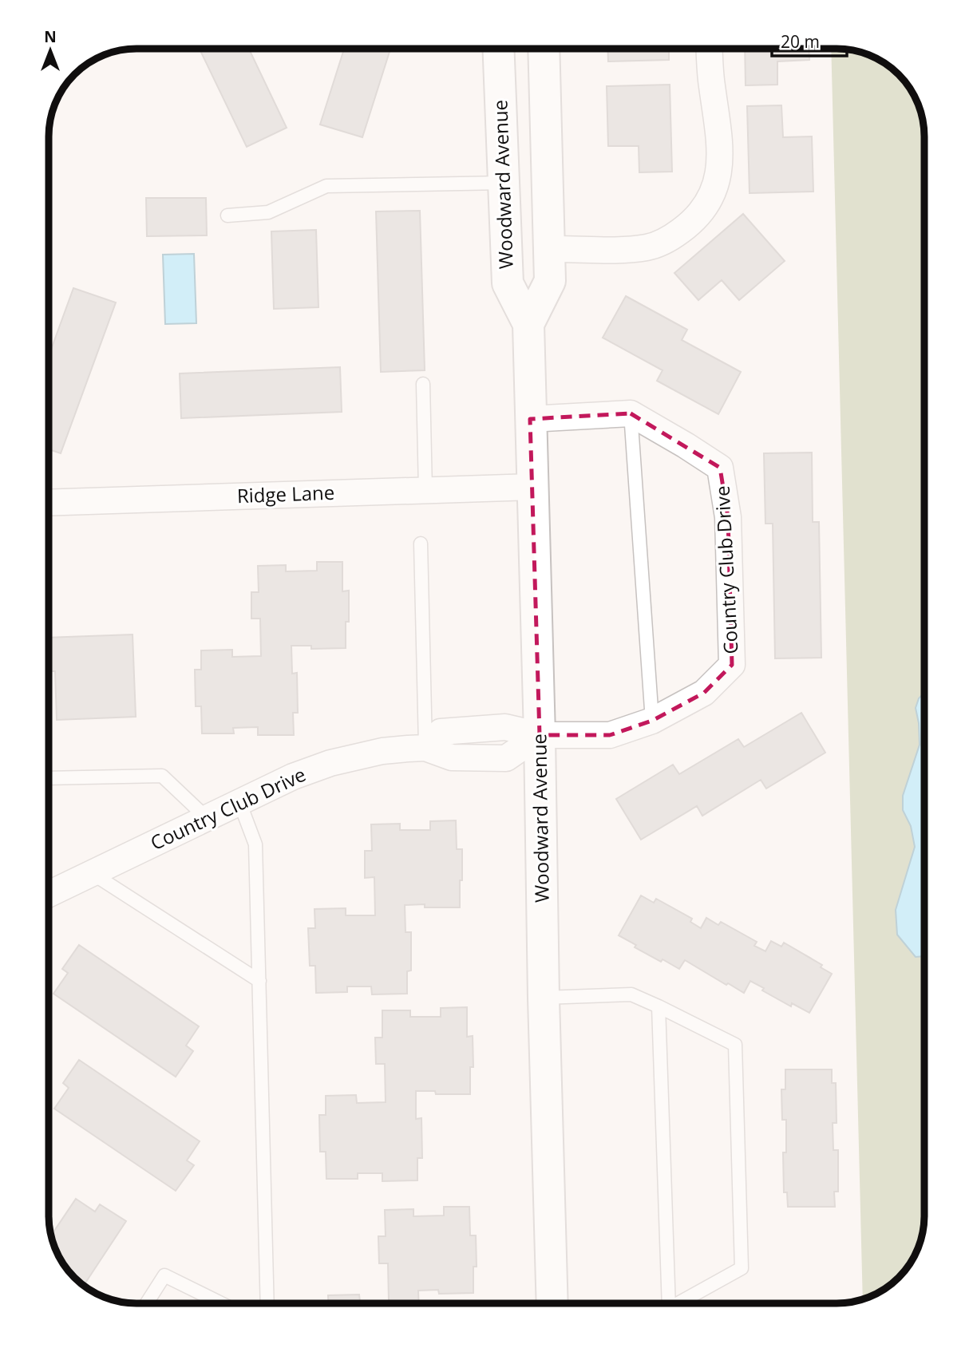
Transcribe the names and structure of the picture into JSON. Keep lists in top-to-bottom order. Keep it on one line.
{"streets":{"main road":["Woodward Avenue"],"street":["Ridge Lane","Country Club Drive"]},"crossings":[["Woodward Avenue","Ridge Lane"],["Woodward Avenue","Country Club Drive"]],"scale_bar":"20 m","north":"top"}
